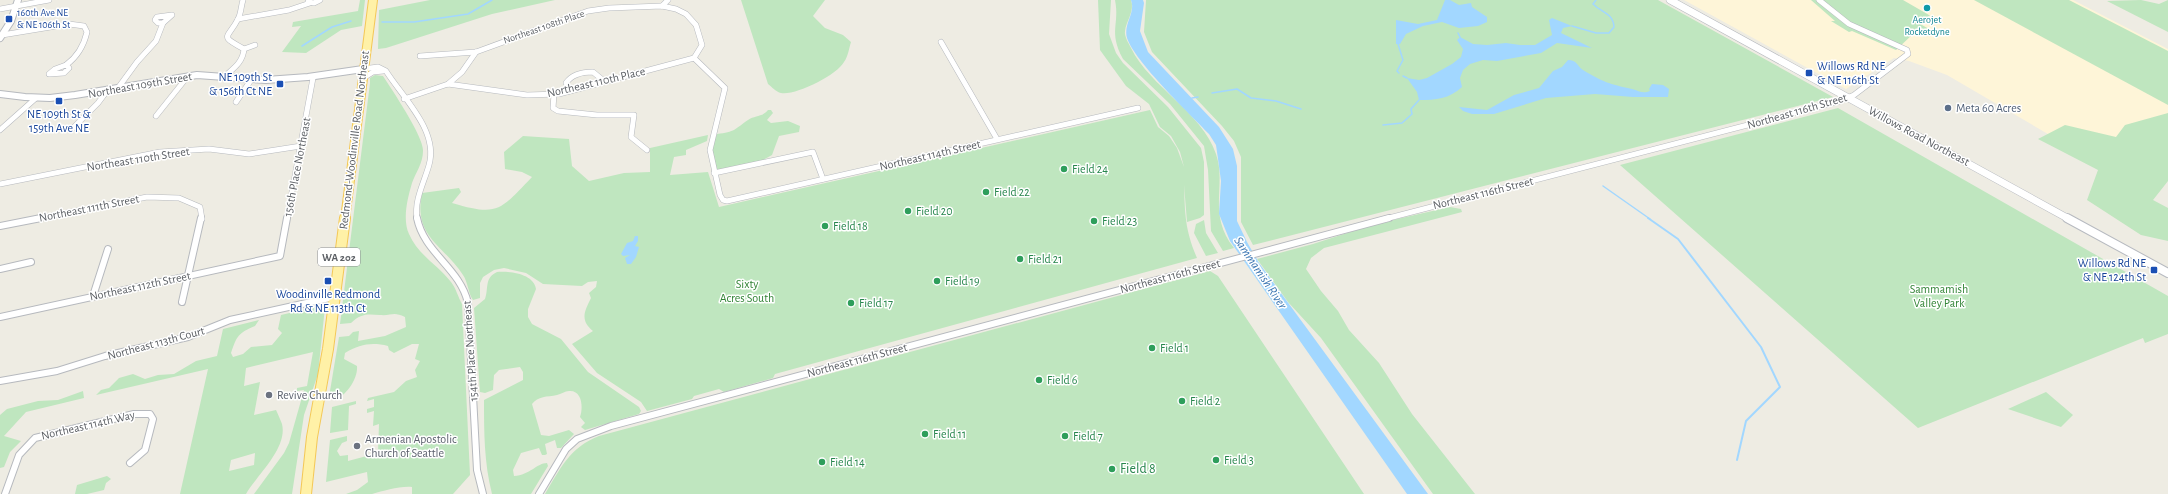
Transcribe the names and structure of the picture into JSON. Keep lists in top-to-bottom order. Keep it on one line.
{"streets":{"main road":["Willows Road Northeast","Redmond-Woodinville Road Northeast","WA 202"],"street":["Northeast 108th Place","Northeast 110th Place","Northeast 109th Street","Northeast 116th Street","Northeast 114th Street","Northeast 110th Street","156th Place Northeast","Northeast 111th Street","Northeast 112th Street","Northeast 113th Court","154th Place Northeast","Northeast 114th Way"]},"crossings":[["Northeast 110th Place","154th Place Northeast"],["Northeast 109th Street","Redmond-Woodinville Road Northeast"],["Northeast 109th Street","156th Place Northeast"],["Northeast 116th Street","Willows Road Northeast"],["Redmond-Woodinville Road Northeast","Northeast 113th Court"],["Northeast 110th Street","156th Place Northeast"],["156th Place Northeast","Northeast 112th Street"],["Northeast 111th Street","Northeast 112th Street"]],"water":["Sammamish River"],"parks":["Sixty Acres South","Sammamish Valley Park"],"places":{"other":["Aerojet Rocketdyne","Meta 60 Acres","Field 24","Field 22","Field 20","Field 23","Field 18","Field 21","Field 19","Field 17","Field 1","Field 6","Revive Church","Field 2","Field 11","Field 7","Armenian Apostolic Church of Seattle","Field 3","Field 14","Field 8"],"transit":["160th Ave NE & NE 106th St","Willows Rd NE & NE 116th St","NE 109th St & 156th Ct NE","NE 109th St & 159th Ave NE","Willows Rd NE & NE 124th St","Woodinville Redmond Rd & NE 113th Ct"]}}
